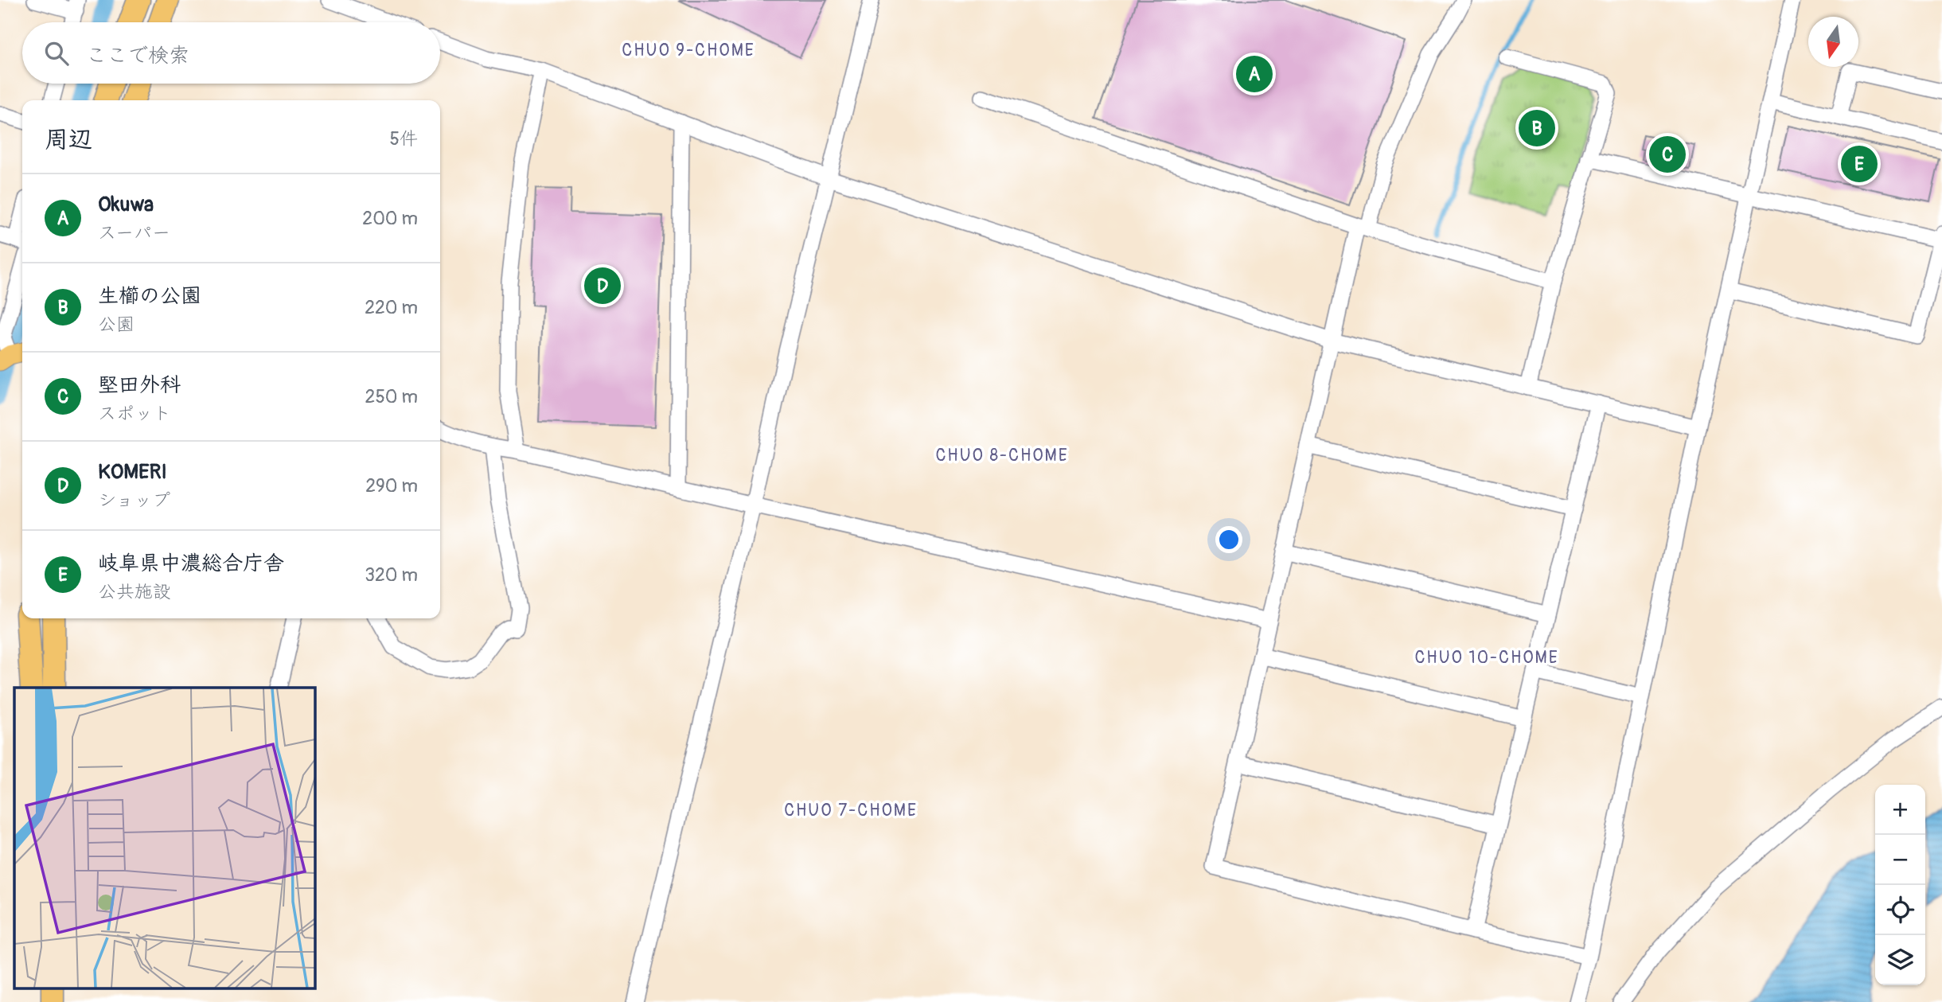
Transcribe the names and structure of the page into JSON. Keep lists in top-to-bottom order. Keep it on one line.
{"districts":["CHUO 9-CHOME","CHUO 8-CHOME","CHUO 10-CHOME","CHUO 7-CHOME"],"north":"bottom","page":{"search":"ここで検索","pins":["A","B","C","E","D"],"heading":["周辺","5件"],"list":[{"mark":"A","name":"Okuwa","note":"スーパー","value":"200 m"},{"mark":"B","name":"生櫛の公園","note":"公園","value":"220 m"},{"mark":"C","name":"堅田外科","note":"スポット","value":"250 m"},{"mark":"D","name":"KOMERI","note":"ショップ","value":"290 m"},{"mark":"E","name":"岐阜県中濃総合庁舎","note":"公共施設","value":"320 m"}],"map_buttons":["+","−"]}}
